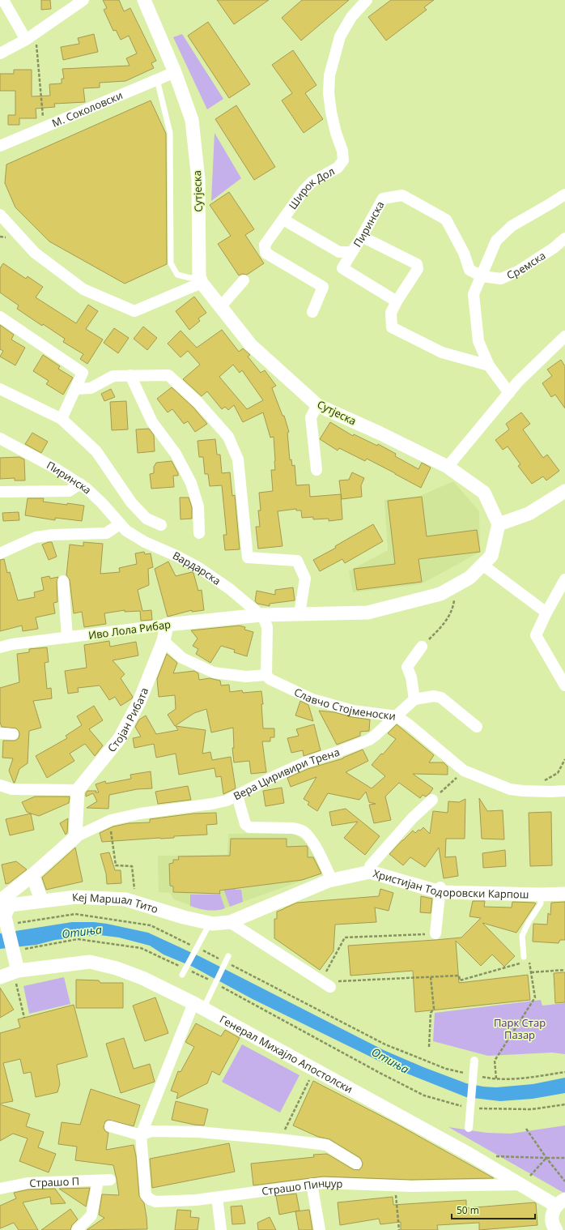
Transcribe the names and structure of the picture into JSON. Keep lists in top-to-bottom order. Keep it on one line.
{"streets":{"street":["М. Соколовски","Широк Дол","Сутјеска","Пиринска","Сремска","Вардарска","Иво Лола Рибар","Славчо Стојменоски","Стојан Рибата","Вера Циривири Трена","Христијан Тодоровски Карпош","Кеј Маршал Тито","Генерал Михајло Апостолски","Страшо П","Страшо Пинџур"]},"crossings":[["М. Соколовски","Сутјеска"],["Широк Дол","Пиринска"],["Пиринска","Сремска"],["Пиринска","Вардарска"],["Вардарска","Иво Лола Рибар"],["Иво Лола Рибар","Стојан Рибата"],["Славчо Стојменоски","Вера Циривири Трена"],["Христијан Тодоровски Карпош","Кеј Маршал Тито"],["Генерал Михајло Апостолски","Страшо Пинџур"]],"water":["Отиња"],"parks":["Парк Стар Пазар"],"scale_bar":"50 m"}
